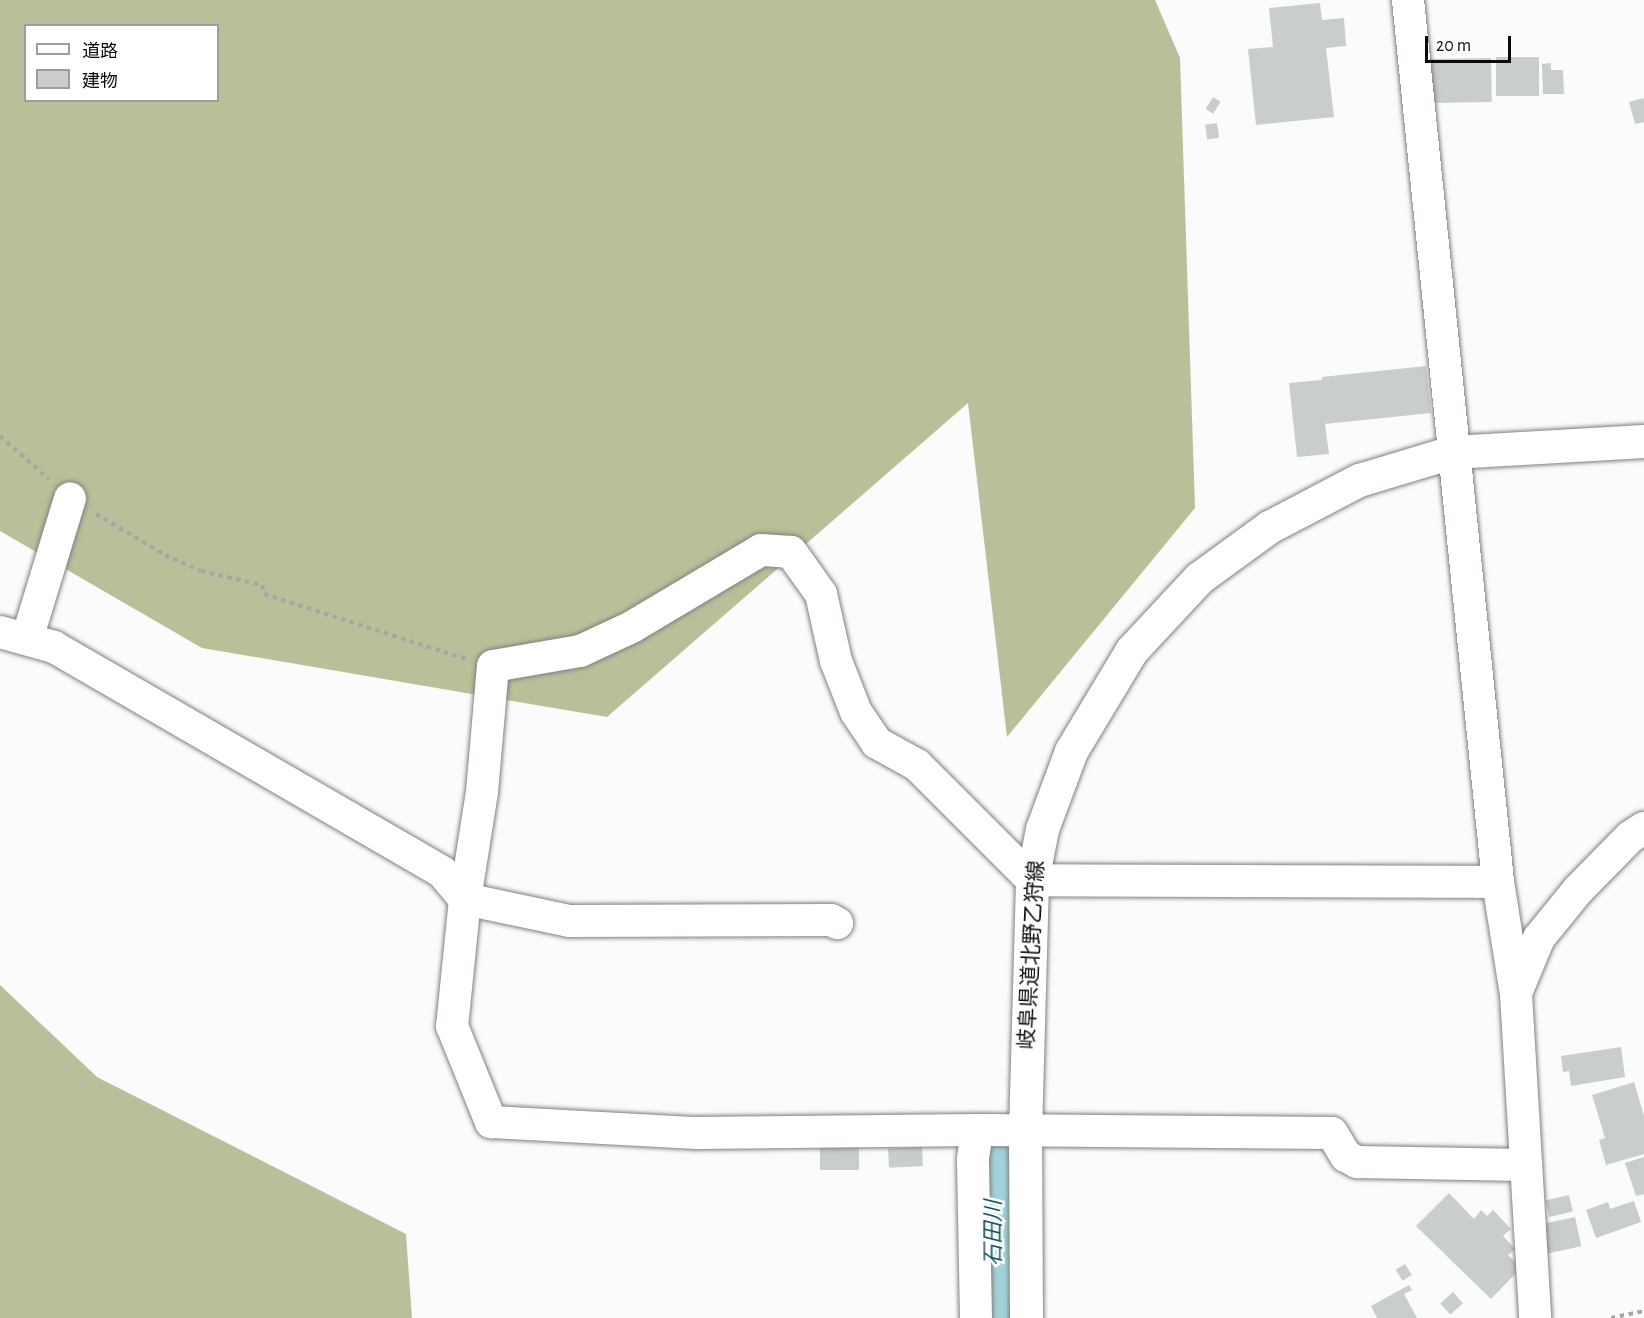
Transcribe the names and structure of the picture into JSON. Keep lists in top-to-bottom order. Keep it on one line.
{"streets":{"main road":["岐阜県道北野乙狩線"]},"water":["石田川"],"legend":["道路","建物"],"scale_bar":"20 m"}
